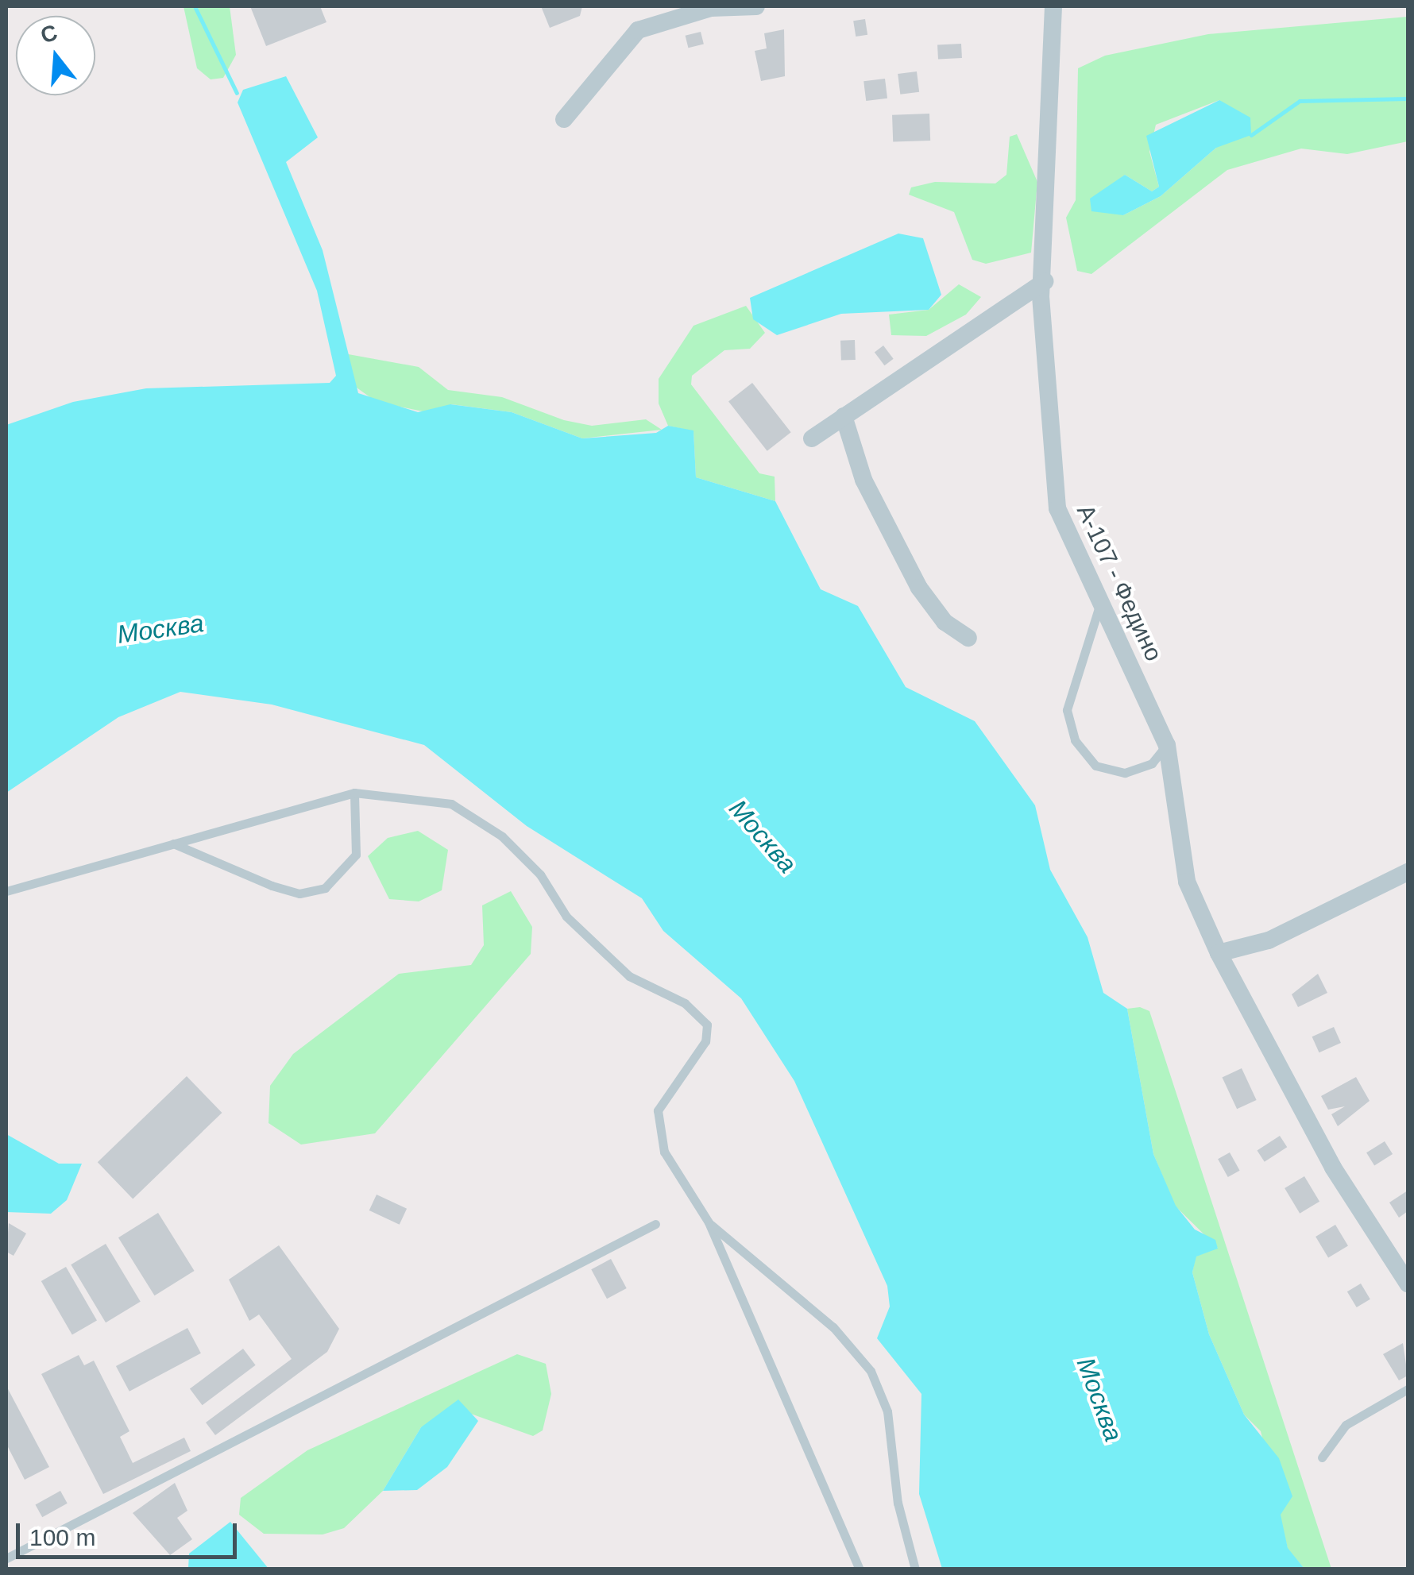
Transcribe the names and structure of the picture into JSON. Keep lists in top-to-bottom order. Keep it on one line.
{"streets":{"street":["А-107 - Федино"]},"water":["Москва"],"scale_bar":"100 m","north":"top"}
